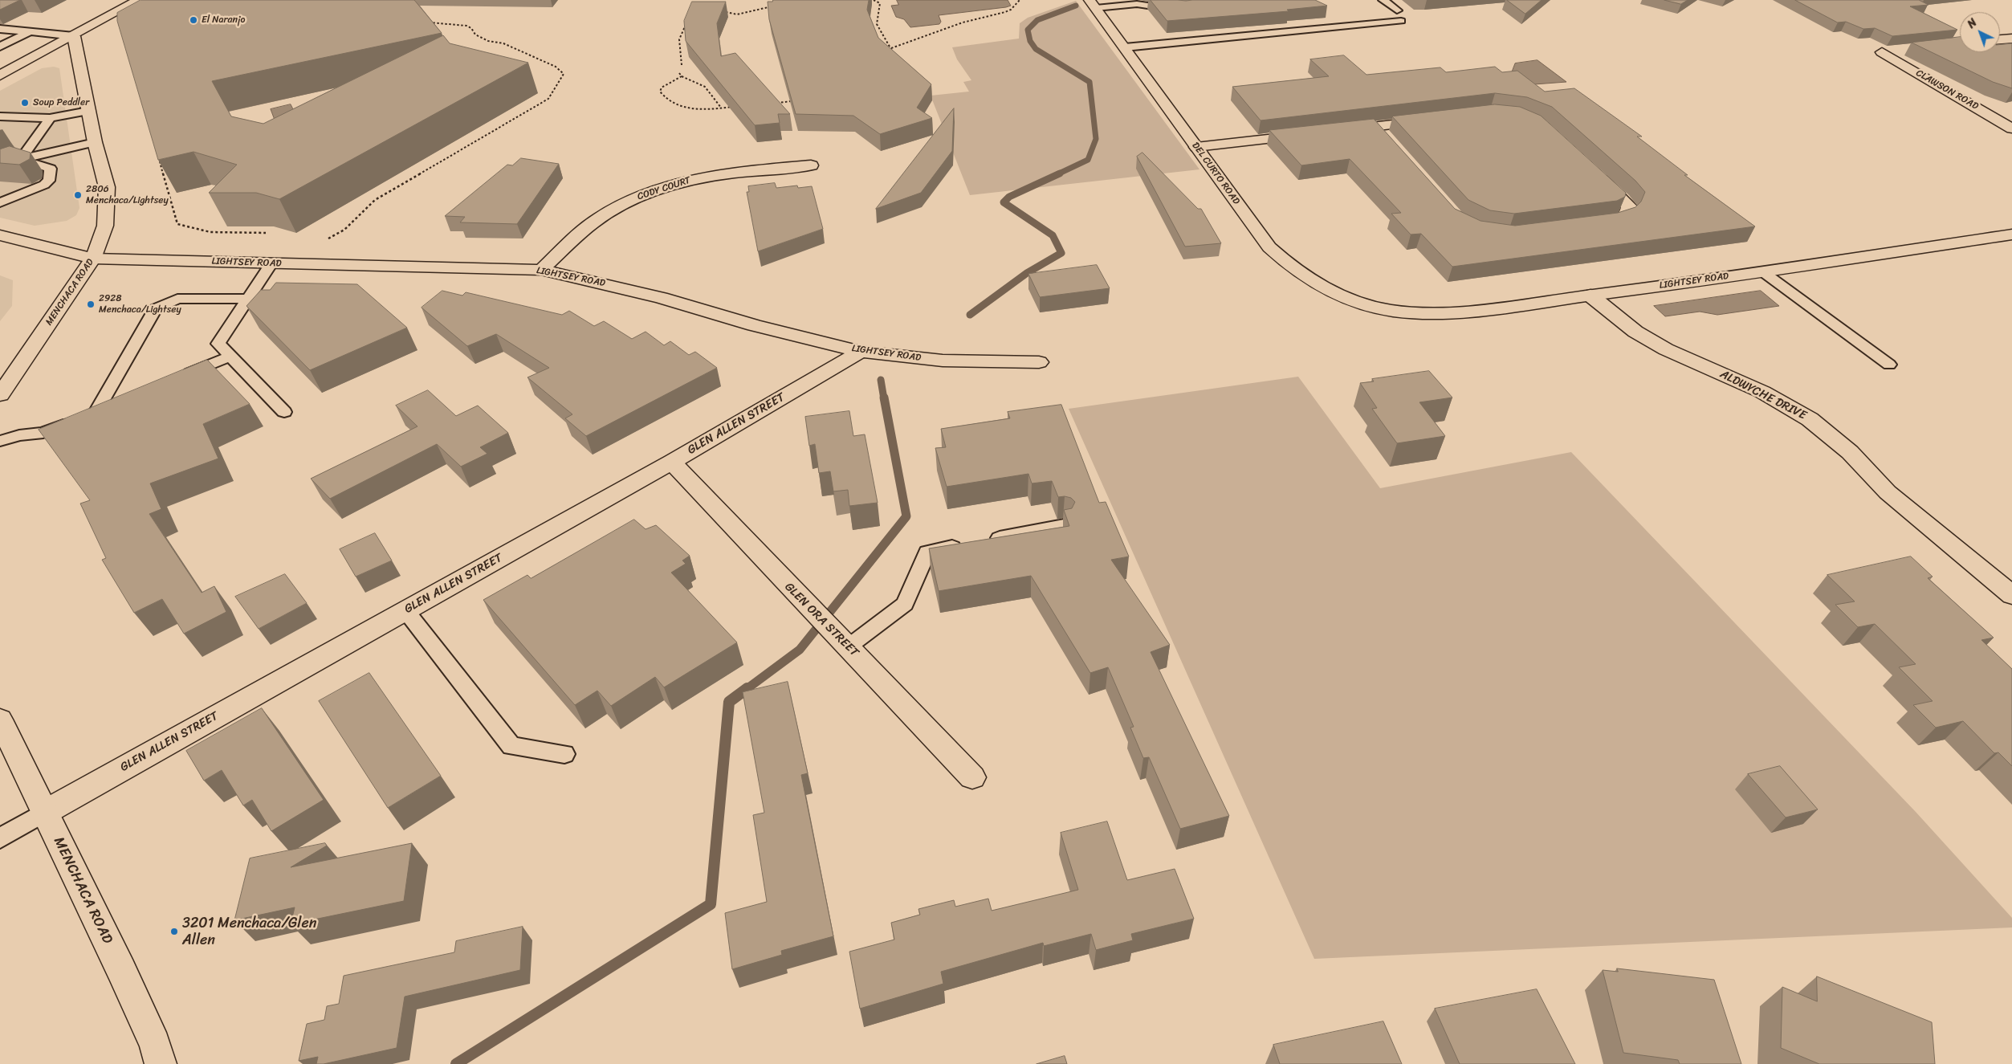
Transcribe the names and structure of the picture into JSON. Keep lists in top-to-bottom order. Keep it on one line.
{"streets":{"street":["CLAWSON ROAD","DEL CURTO ROAD","CODY COURT","LIGHTSEY ROAD","MENCHACA ROAD","ALDWYCHE DRIVE","GLEN ALLEN STREET","GLEN ORA STREET"]},"crossings":[["DEL CURTO ROAD","LIGHTSEY ROAD"],["CODY COURT","LIGHTSEY ROAD"],["LIGHTSEY ROAD","MENCHACA ROAD"],["LIGHTSEY ROAD","ALDWYCHE DRIVE"],["LIGHTSEY ROAD","GLEN ALLEN STREET"],["MENCHACA ROAD","GLEN ALLEN STREET"],["GLEN ALLEN STREET","GLEN ORA STREET"]],"places":["El Naranjo","Soup Peddler","2806 Menchaca/Lightsey","2928 Menchaca/Lightsey","3201 Menchaca/Glen Allen"],"north":"top left"}
